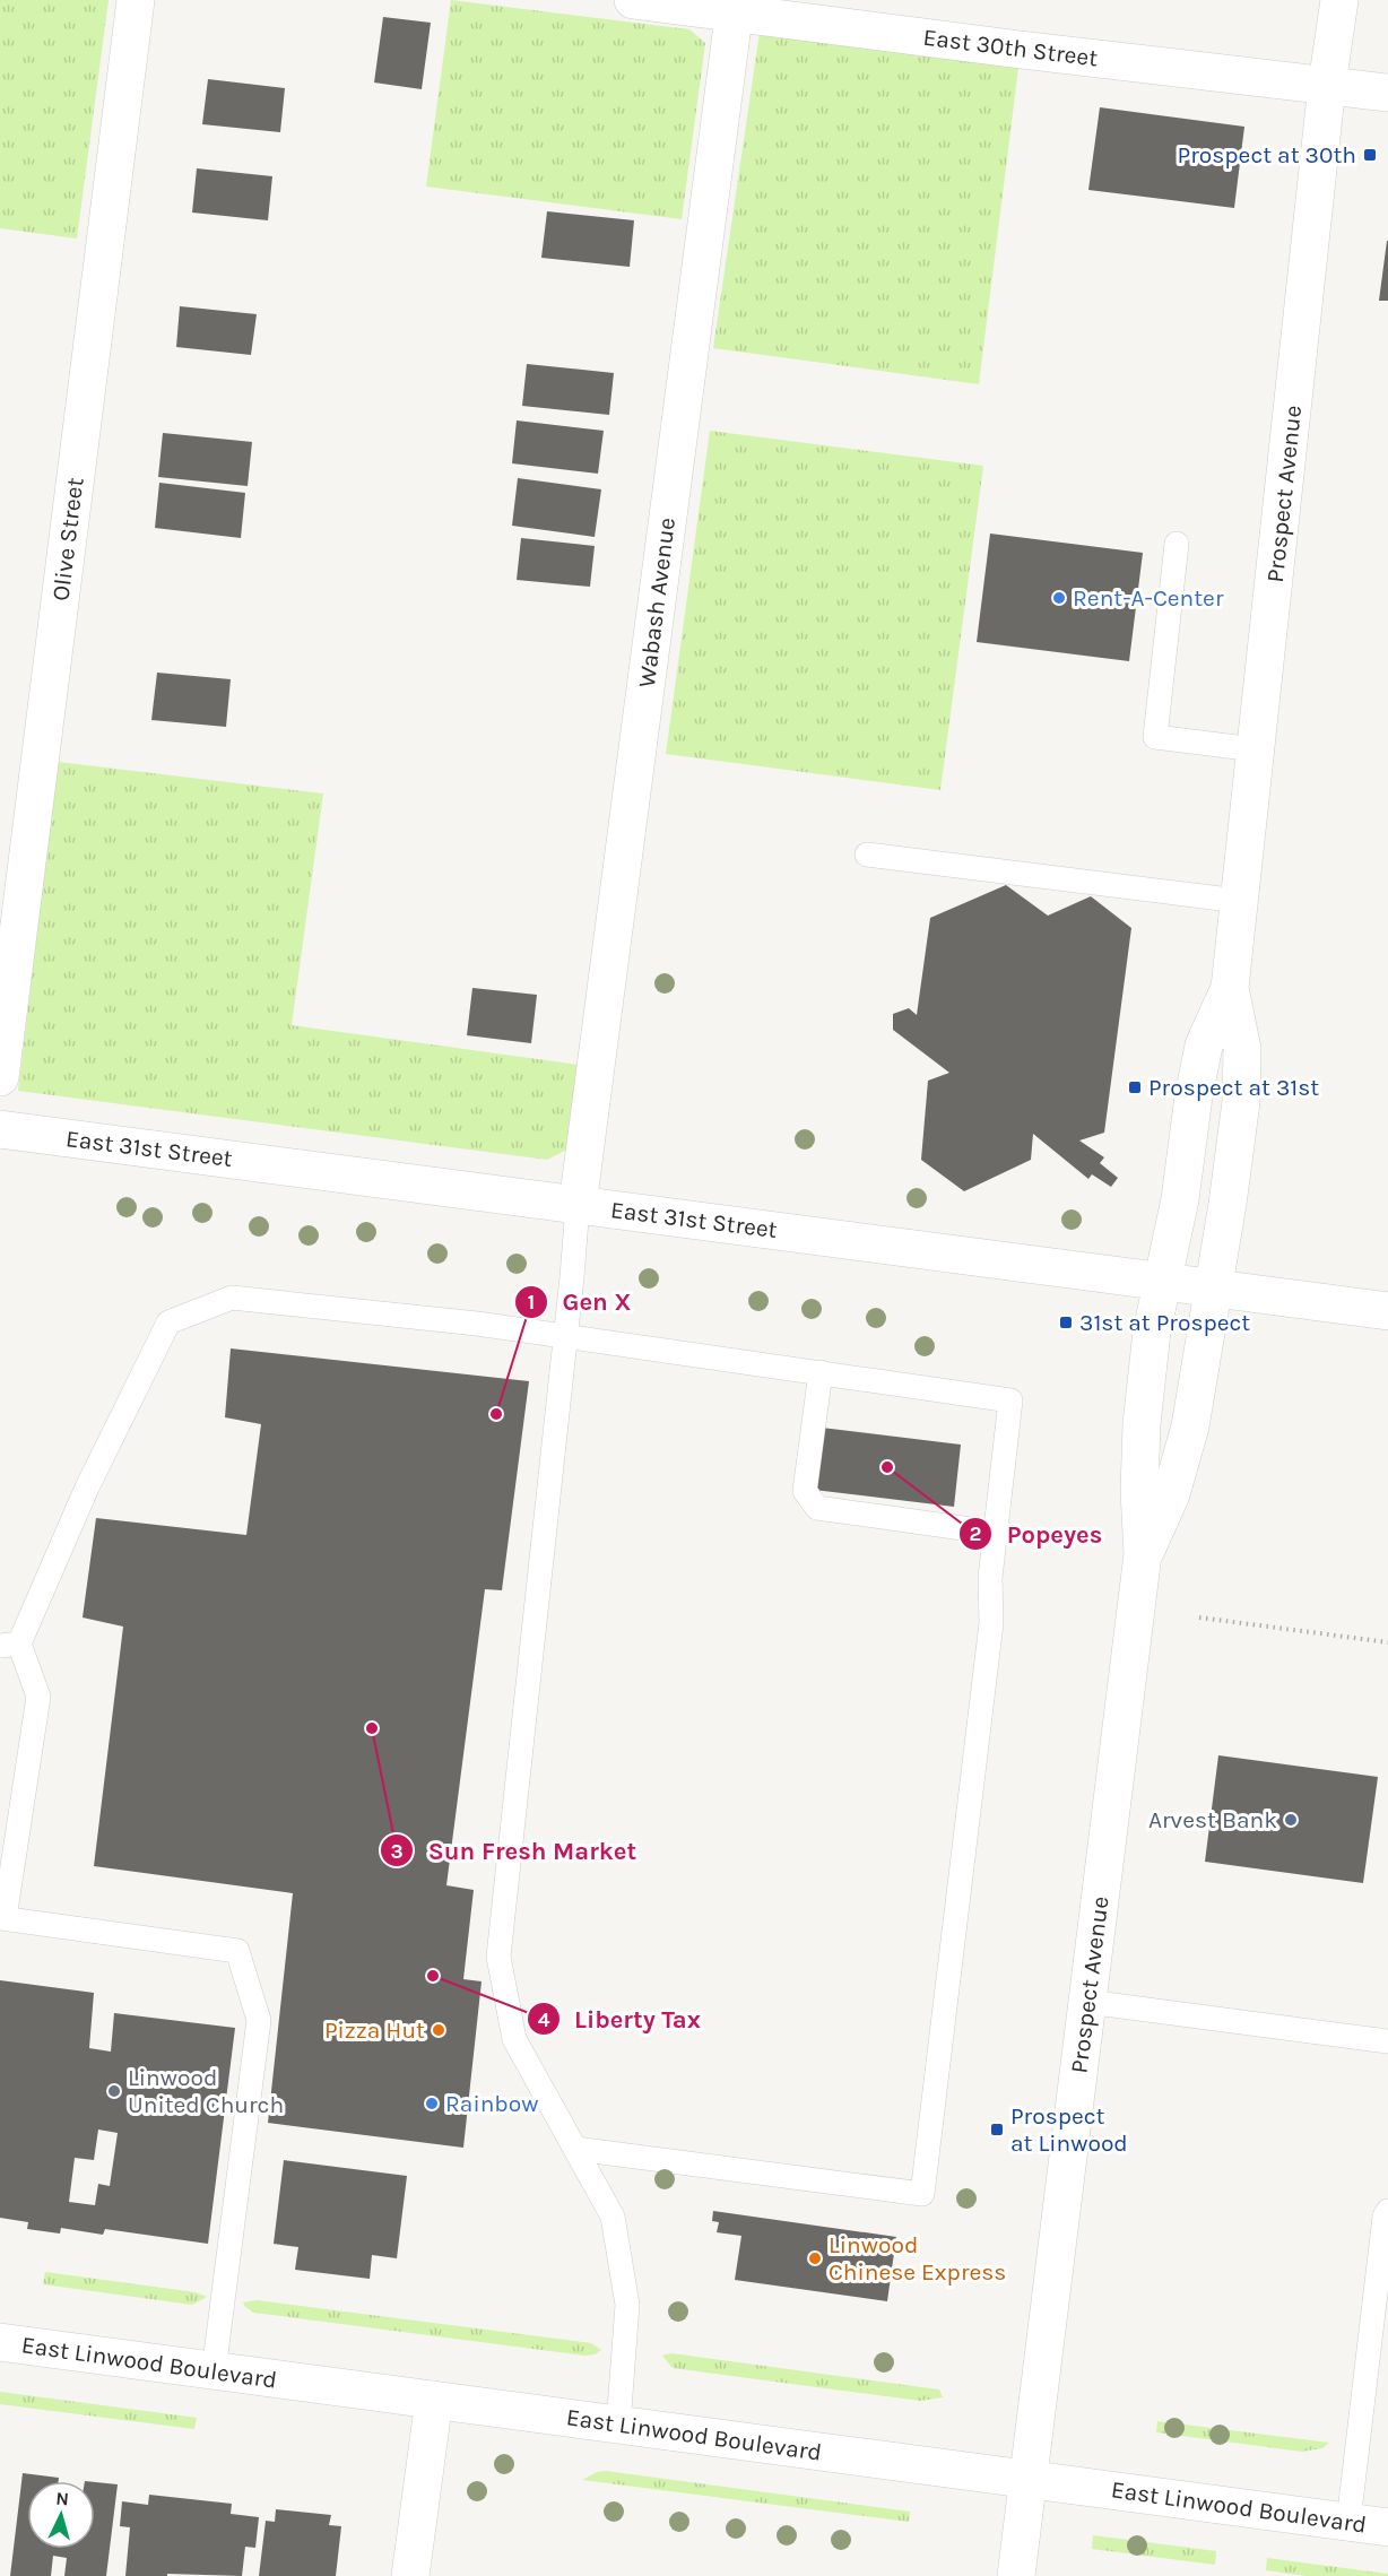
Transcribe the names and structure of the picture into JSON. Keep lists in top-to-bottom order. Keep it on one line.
{"streets":{"main road":["East 30th Street","Prospect Avenue","Olive Street","Wabash Avenue","East 31st Street","East Linwood Boulevard"]},"crossings":[["East 30th Street","Prospect Avenue"],["East 30th Street","Wabash Avenue"],["Prospect Avenue","East 31st Street"],["Prospect Avenue","East Linwood Boulevard"],["Wabash Avenue","East 31st Street"]],"places":{"transit":["Prospect at 30th","Prospect at 31st","31st at Prospect","Prospect at Linwood"],"other":["Rent-A-Center","Gen X","Popeyes","Sun Fresh Market","Arvest Bank","Liberty Tax","Pizza Hut","Linwood United Church","Rainbow","Linwood Chinese Express"]},"north":"top"}
